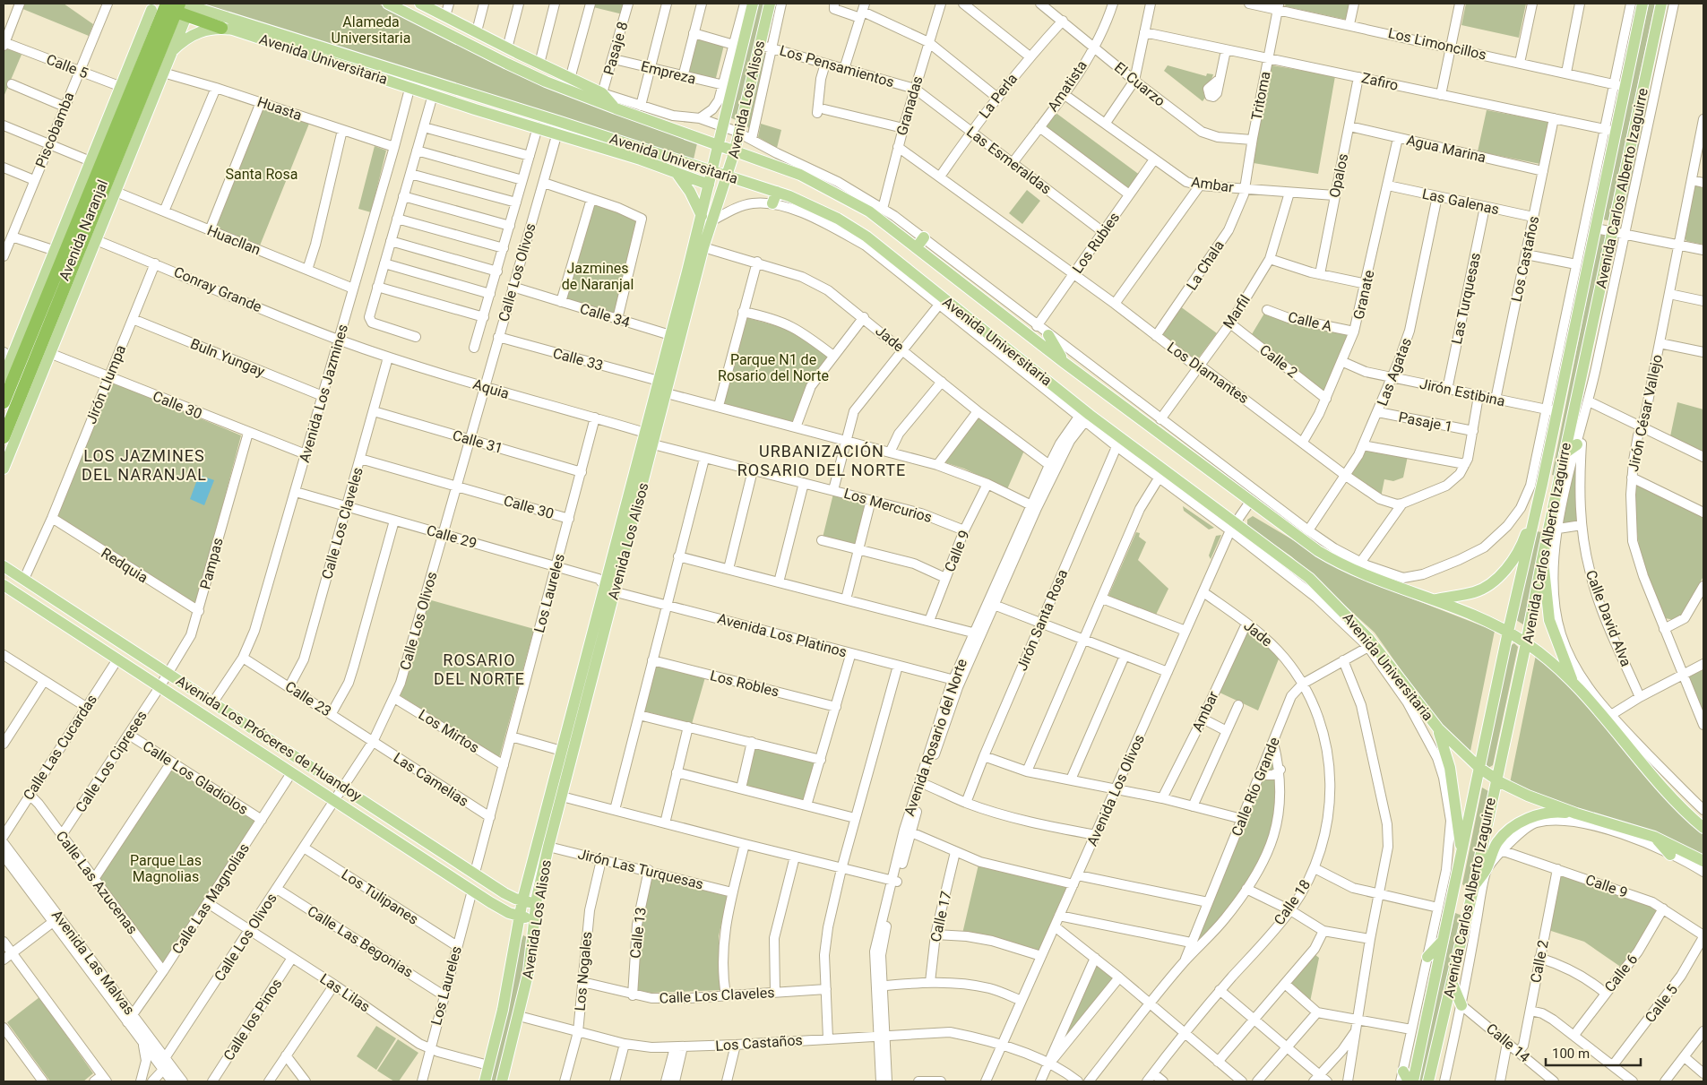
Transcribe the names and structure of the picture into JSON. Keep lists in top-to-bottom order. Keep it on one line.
{"streets":{"highway":["Avenida Naranjal"],"main road":["Avenida Universitaria","Avenida Los Alisos","Avenida Carlos Alberto Izaguirre","Avenida Los Próceres de Huandoy"],"street":["Los Limoncillos","Pasaje 8","Calle 5","Los Pensamientos","Empreza","Zafiro","El Cuarzo","Amatista","La Perla","Tritoma","Granadas","Huasta","Piscobamba","Agua Marina","Las Esmeraldas","Opalos","Ambar","Las Galenas","Huacllan","Los Rubies","Los Castaños","La Chala","Calle Los Olivos","Conray Grande","Granate","Las Turquesas","Marfil","Calle 34","Calle A","Jade","Buln Yungay","Calle 33","Calle 2","Las Agatas","Los Diamantes","Jirón Llumpa","Aquia","Jirón Estibina","Avenida Los Jazmines","Calle 30","Jirón César Vallejo","Pasaje 1","Calle 31","Los Mercurios","Calle Los Claveles","Calle 29","Calle 9","Pampas","Redquia","Los Laureles","Calle David Alva","Jirón Santa Rosa","Avenida Los Platinos","Los Robles","Calle 23","Los Mirtos","Avenida Rosario del Norte","Calle Las Cucardas","Calle Los Cipreses","Calle Los Gladiolos","Las Camelias","Calle Río Grande","Avenida Los Olivos","Jirón Las Turquesas","Calle Las Azucenas","Los Tulipanes","Calle Las Magnolias","Calle 18","Calle 17","Calle 13","Calle Las Begonias","Avenida Las Malvas","Los Nogales","Calle 6","Las Lilas","Calle los Pinos","Calle 14"]},"crossings":[["Los Limoncillos","Tritoma"],["Los Limoncillos","Avenida Carlos Alberto Izaguirre"],["Pasaje 8","Avenida Universitaria"],["Pasaje 8","Empreza"],["Avenida Universitaria","Avenida Los Alisos"],["Avenida Universitaria","Granadas"],["Avenida Universitaria","Avenida Carlos Alberto Izaguirre"],["Avenida Universitaria","Avenida Naranjal"],["Avenida Universitaria","Los Rubies"],["Avenida Universitaria","Calle Los Olivos"],["Avenida Universitaria","Marfil"],["Avenida Universitaria","Las Agatas"],["Avenida Universitaria","Avenida Los Jazmines"],["Avenida Universitaria","Calle David Alva"],["Avenida Universitaria","Jirón Santa Rosa"],["Avenida Universitaria","Avenida Rosario del Norte"],["Avenida Universitaria","Calle Río Grande"],["Avenida Universitaria","Avenida Los Olivos"],["Calle 5","Piscobamba"],["Calle 5","Avenida Naranjal"],["Calle 5","Calle 9"],["Los Pensamientos","Avenida Los Alisos"],["Los Pensamientos","Granadas"],["Los Pensamientos","Las Esmeraldas"],["Empreza","Avenida Los Alisos"],["Zafiro","Tritoma"],["Zafiro","Opalos"],["Zafiro","Avenida Carlos Alberto Izaguirre"],["Zafiro","Los Castaños"],["El Cuarzo","Amatista"],["El Cuarzo","La Perla"],["El Cuarzo","Tritoma"],["Amatista","Las Esmeraldas"],["Amatista","Ambar"],["La Perla","Las Esmeraldas"],["La Perla","Los Diamantes"],["Tritoma","Ambar"],["Tritoma","La Chala"],["Avenida Los Alisos","Los Castaños"],["Avenida Los Alisos","Calle 34"],["Avenida Los Alisos","Jade"],["Avenida Los Alisos","Calle 33"],["Avenida Los Alisos","Aquia"],["Avenida Los Alisos","Los Mercurios"],["Avenida Los Alisos","Calle 29"],["Avenida Los Alisos","Avenida Los Platinos"],["Avenida Los Alisos","Avenida Los Próceres de Huandoy"],["Avenida Los Alisos","Jirón Las Turquesas"],["Avenida Los Alisos","Las Lilas"],["Granadas","Las Esmeraldas"],["Granadas","Los Diamantes"],["Huasta","Avenida Naranjal"],["Huasta","Avenida Los Jazmines"],["Agua Marina","Opalos"],["Agua Marina","Los Castaños"],["Agua Marina","Granate"],["Las Esmeraldas","Los Rubies"],["Opalos","Ambar"],["Ambar","Los Rubies"],["Ambar","La Chala"],["Ambar","Marfil"],["Ambar","Jade"],["Avenida Carlos Alberto Izaguirre","Jirón Estibina"],["Avenida Carlos Alberto Izaguirre","Calle 9"],["Avenida Carlos Alberto Izaguirre","Calle 14"],["Las Galenas","Los Castaños"],["Las Galenas","Granate"],["Las Galenas","Las Turquesas"],["Las Galenas","Las Agatas"],["Avenida Naranjal","Huacllan"],["Avenida Naranjal","Conray Grande"],["Avenida Naranjal","Calle 30"],["Huacllan","Avenida Los Jazmines"],["Los Rubies","Los Diamantes"],["Los Castaños","Jirón Estibina"],["Los Castaños","Avenida Rosario del Norte"],["Los Castaños","Avenida Los Olivos"],["Los Castaños","Los Nogales"],["La Chala","Los Diamantes"],["Calle Los Olivos","Calle 34"],["Calle Los Olivos","Calle 33"],["Calle Los Olivos","Aquia"],["Calle Los Olivos","Calle 30"],["Calle Los Olivos","Calle 31"],["Calle Los Olivos","Calle 29"],["Calle Los Olivos","Calle 23"],["Calle Los Olivos","Los Mirtos"],["Calle Los Olivos","Avenida Los Próceres de Huandoy"],["Calle Los Olivos","Las Camelias"],["Calle Los Olivos","Los Tulipanes"],["Calle Los Olivos","Calle Las Begonias"],["Calle Los Olivos","Avenida Las Malvas"],["Calle Los Olivos","Las Lilas"],["Conray Grande","Jirón Llumpa"],["Conray Grande","Aquia"],["Conray Grande","Avenida Los Jazmines"],["Granate","Calle A"],["Granate","Calle 2"],["Granate","Los Diamantes"],["Granate","Jirón Estibina"],["Las Turquesas","Jirón Estibina"],["Marfil","Calle 2"],["Marfil","Los Diamantes"],["Jade","Avenida Rosario del Norte"],["Jade","Calle Río Grande"],["Jade","Avenida Los Olivos"],["Jade","Calle 18"],["Buln Yungay","Jirón Llumpa"],["Buln Yungay","Avenida Los Jazmines"],["Calle 2","Calle 9"],["Calle 2","Calle 14"],["Las Agatas","Los Diamantes"],["Las Agatas","Jirón Estibina"],["Las Agatas","Pasaje 1"],["Jirón Llumpa","Calle 30"],["Jirón Llumpa","Redquia"],["Jirón Llumpa","Avenida Los Próceres de Huandoy"],["Aquia","Avenida Los Jazmines"],["Aquia","Calle Los Claveles"],["Aquia","Los Laureles"],["Avenida Los Jazmines","Calle 30"],["Avenida Los Jazmines","Calle 29"],["Avenida Los Jazmines","Calle 23"],["Avenida Los Jazmines","Avenida Los Próceres de Huandoy"],["Calle 30","Calle Los Claveles"],["Calle 30","Pampas"],["Calle 30","Los Laureles"],["Calle 31","Calle Los Claveles"],["Calle 31","Los Laureles"],["Los Mercurios","Calle 9"],["Calle Los Claveles","Calle 29"],["Calle Los Claveles","Calle 23"],["Calle Los Claveles","Calle 13"],["Calle Los Claveles","Los Nogales"],["Calle 29","Los Laureles"],["Calle 29","Avenida Los Platinos"],["Calle 9","Calle 6"],["Pampas","Redquia"],["Pampas","Avenida Los Próceres de Huandoy"],["Pampas","Calle Los Cipreses"],["Los Laureles","Los Mirtos"],["Los Laureles","Avenida Los Próceres de Huandoy"],["Los Laureles","Las Camelias"],["Los Laureles","Los Tulipanes"],["Los Laureles","Calle Las Begonias"],["Los Laureles","Las Lilas"],["Avenida Los Platinos","Avenida Rosario del Norte"],["Calle 23","Las Camelias"],["Avenida Los Próceres de Huandoy","Calle Las Cucardas"],["Avenida Los Próceres de Huandoy","Calle Los Cipreses"],["Avenida Los Próceres de Huandoy","Calle Las Magnolias"],["Calle Las Cucardas","Calle Las Azucenas"],["Calle Los Cipreses","Calle Los Gladiolos"],["Calle Los Cipreses","Calle Las Azucenas"],["Calle Los Gladiolos","Calle Las Magnolias"],["Calle Río Grande","Calle 18"],["Jirón Las Turquesas","Calle 13"],["Jirón Las Turquesas","Los Nogales"],["Calle Las Azucenas","Calle Las Magnolias"],["Calle Las Magnolias","Avenida Las Malvas"],["Calle Las Magnolias","Las Lilas"],["Las Lilas","Calle los Pinos"]],"districts":["URBANIZACIÓN ROSARIO DEL NORTE","LOS JAZMINES DEL NARANJAL","ROSARIO DEL NORTE"],"parks":["Alameda Universitaria","Santa Rosa","Jazmines de Naranjal","Parque N1 de Rosario del Norte","Parque Las Magnolias"],"scale_bar":"100 m"}
